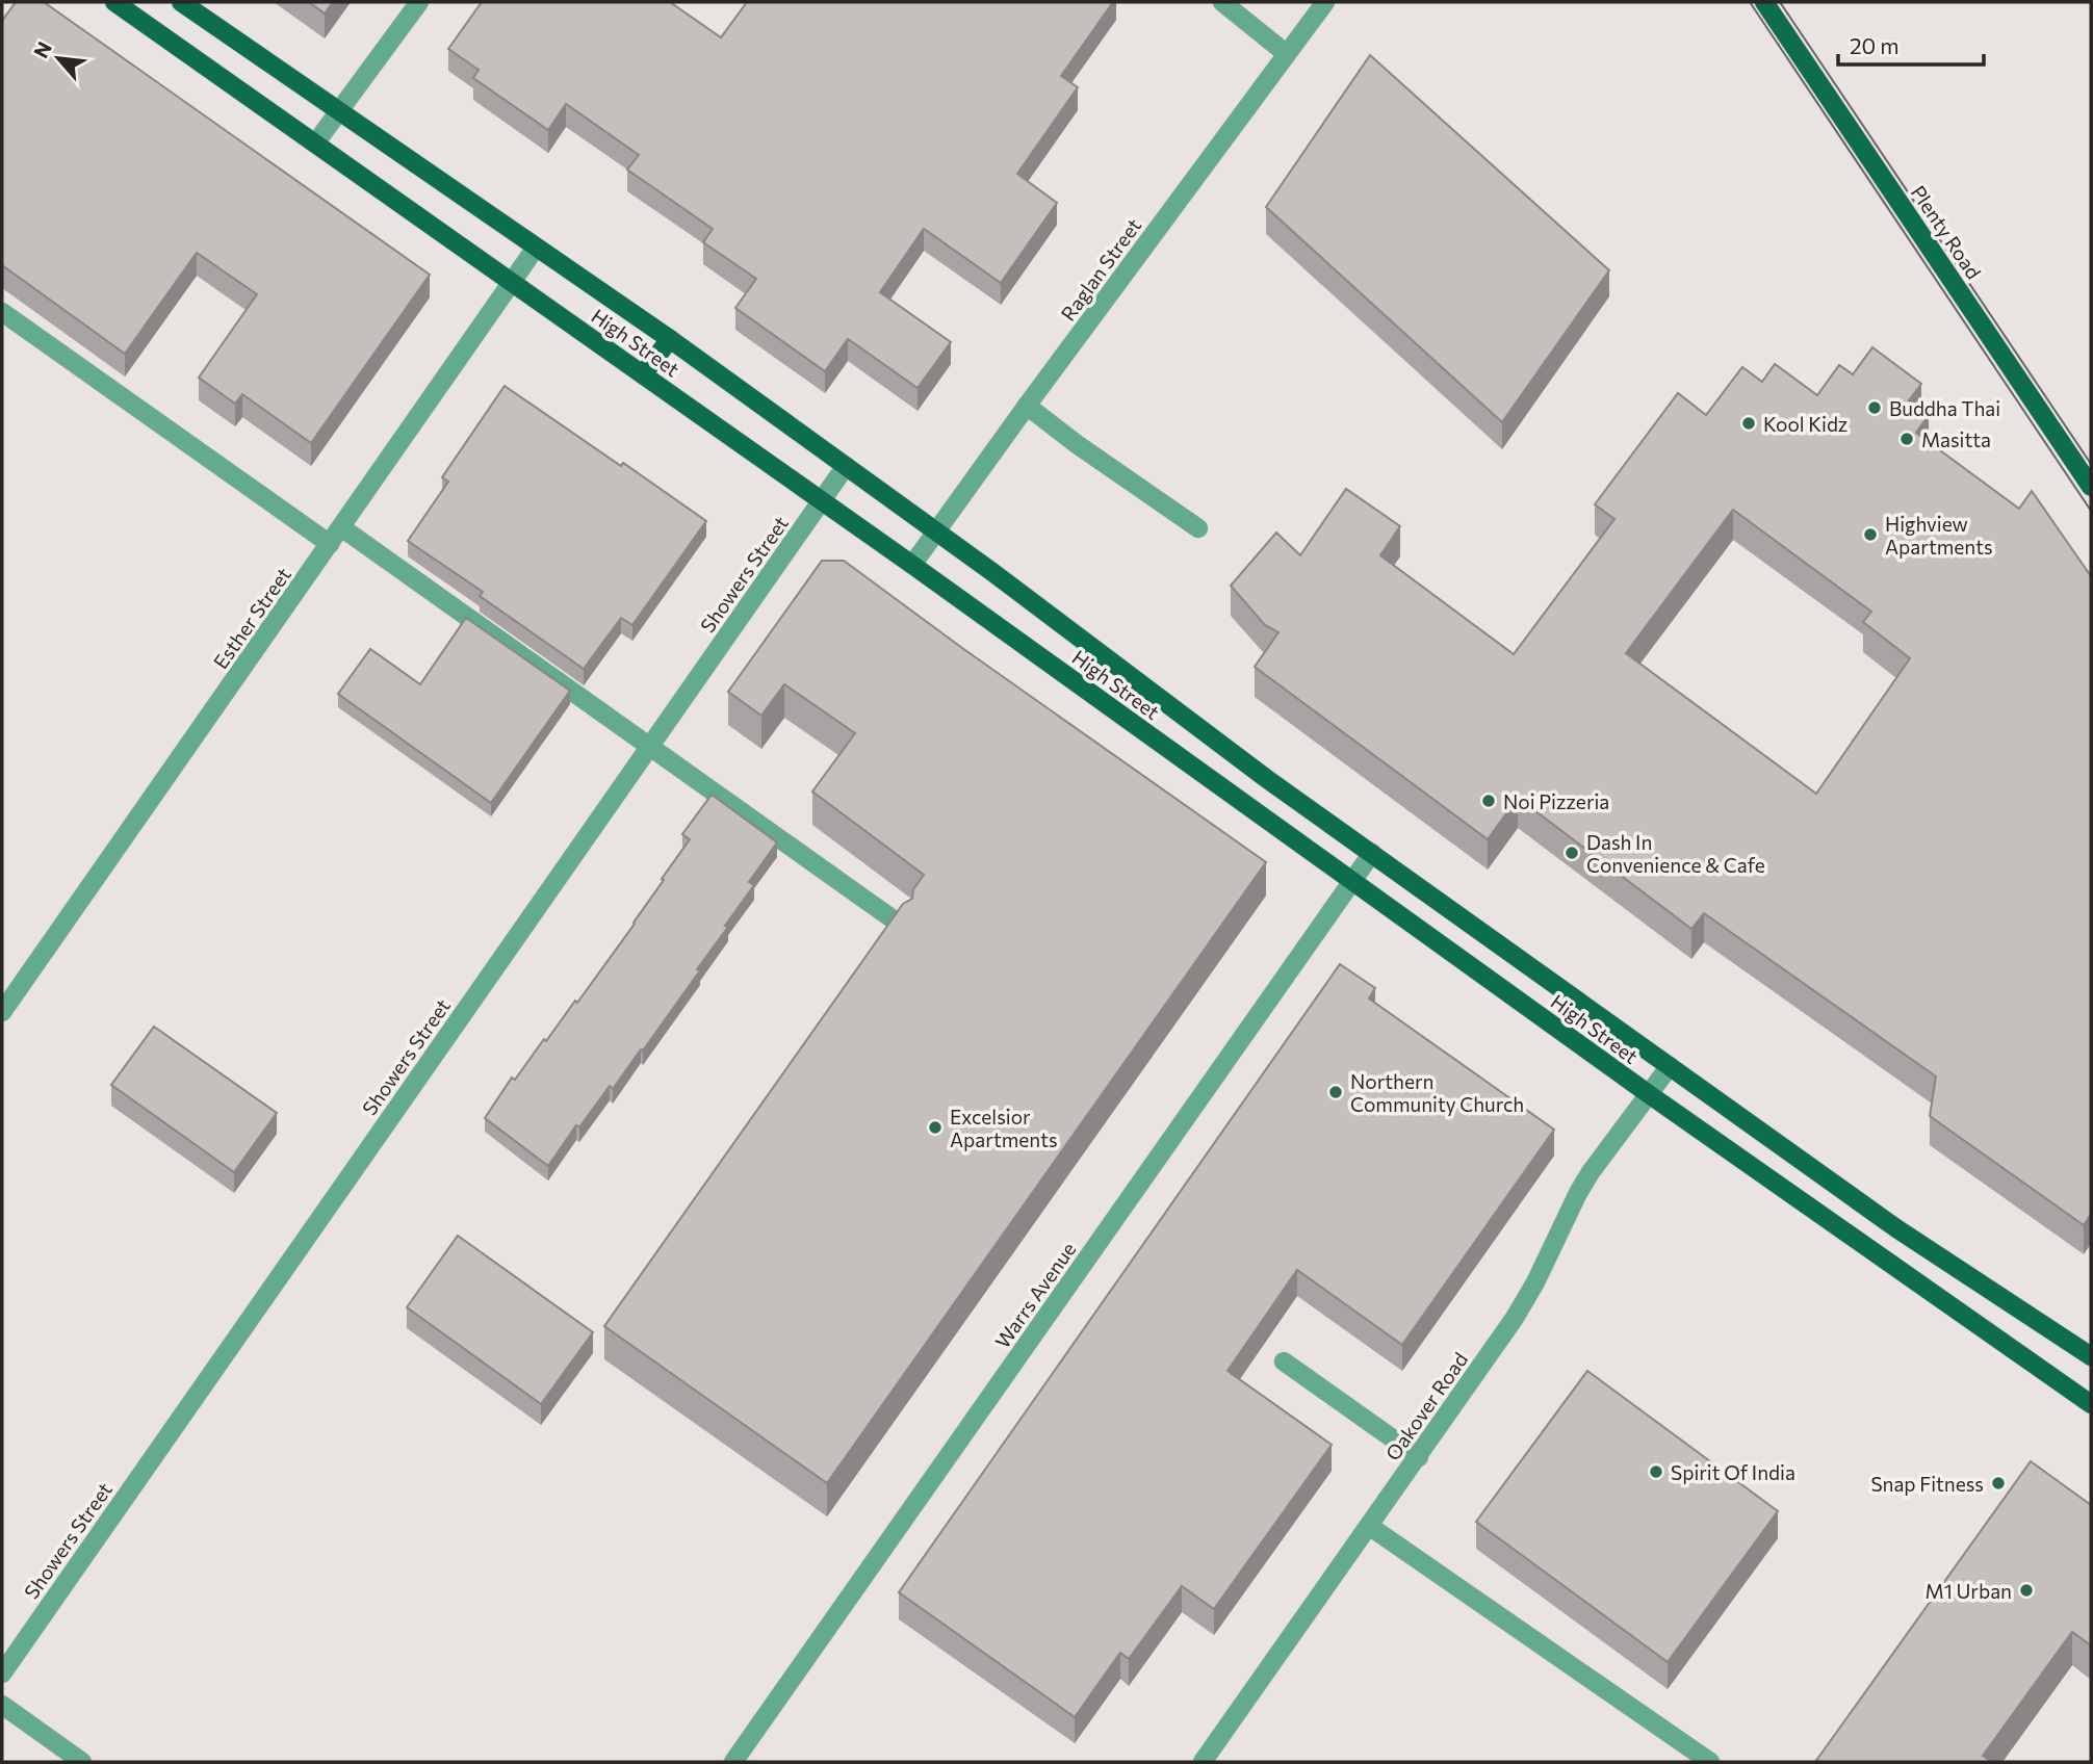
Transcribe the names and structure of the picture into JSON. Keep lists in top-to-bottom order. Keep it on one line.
{"streets":{"main road":["Plenty Road","High Street"],"street":["Raglan Street","Showers Street","Esther Street","Warrs Avenue","Oakover Road"]},"crossings":[["Raglan Street","High Street"],["High Street","Showers Street"],["High Street","Esther Street"],["High Street","Warrs Avenue"],["High Street","Oakover Road"]],"places":["Buddha Thai","Kool Kidz","Masitta","Highview Apartments","Noi Pizzeria","Dash In Convenience & Cafe","Northern Community Church","Excelsior Apartments","Spirit Of India","Snap Fitness","M1 Urban"],"scale_bar":"20 m","north":"top left"}
